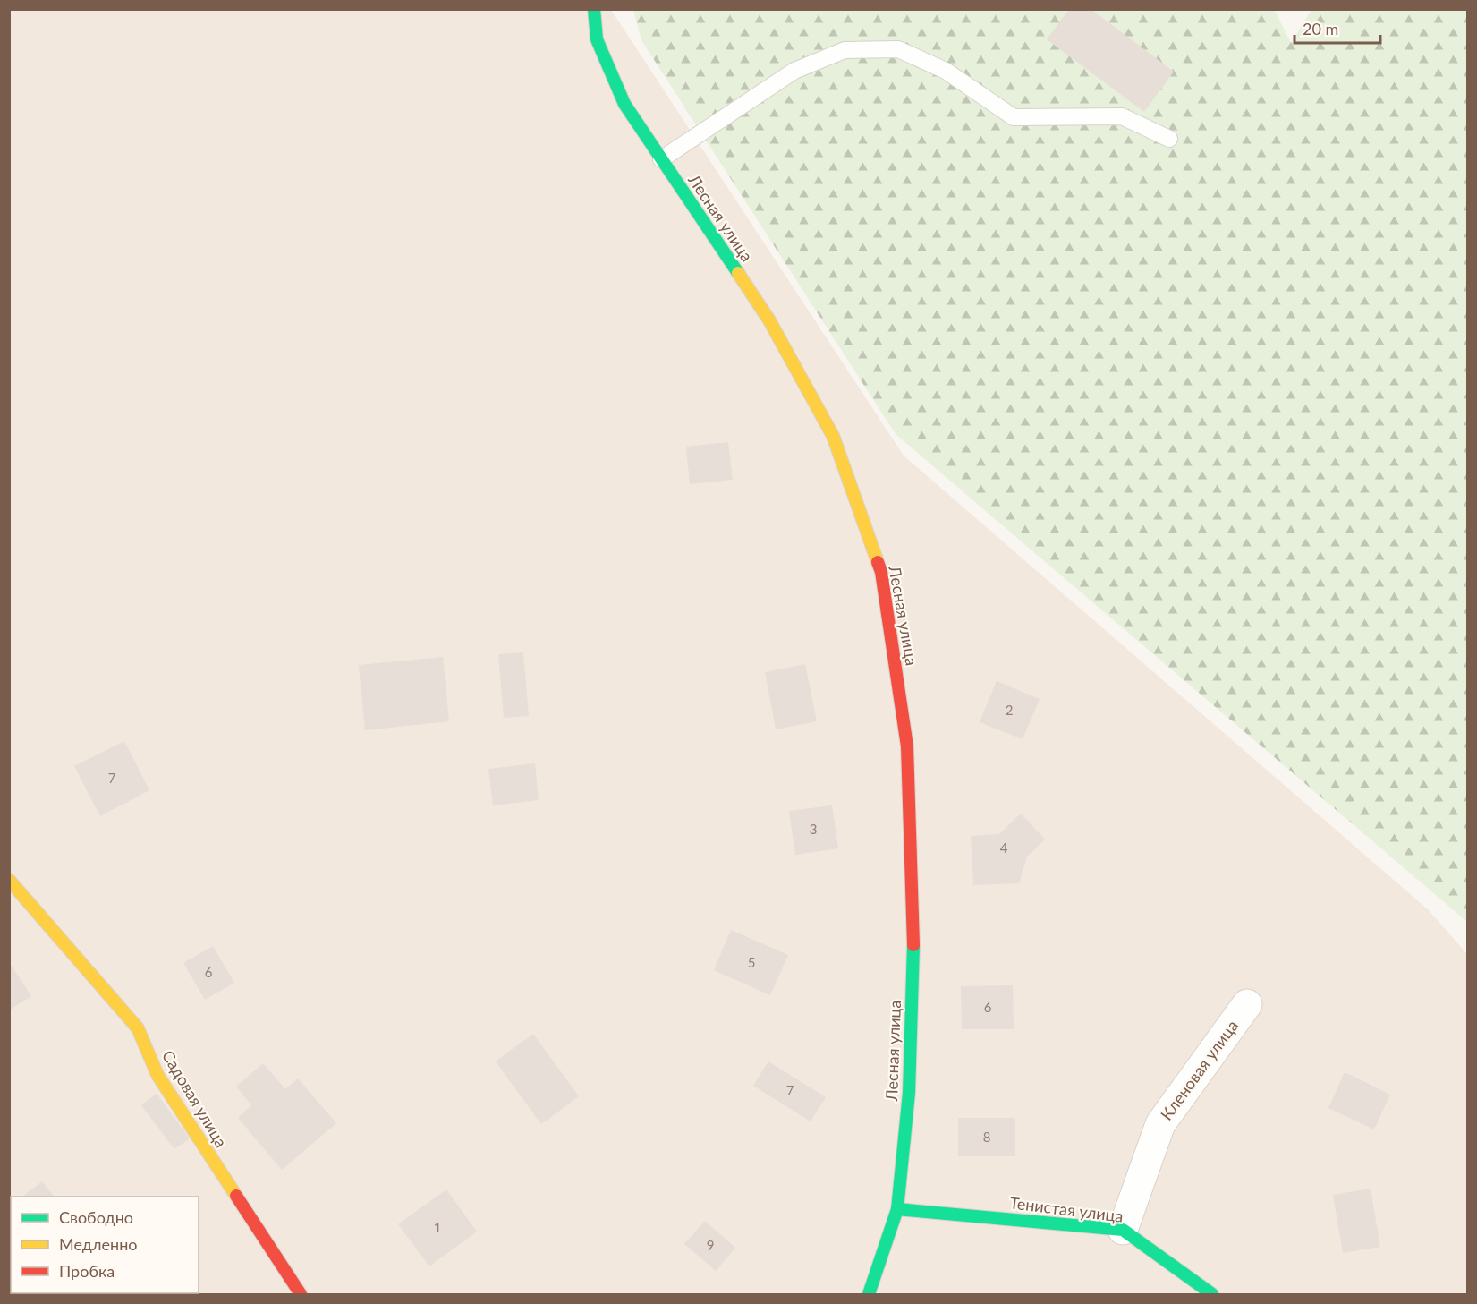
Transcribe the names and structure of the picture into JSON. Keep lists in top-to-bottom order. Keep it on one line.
{"streets":{"street":["Лесная улица","Кленовая улица","Садовая улица","Тенистая улица"]},"crossings":[["Лесная улица","Тенистая улица"],["Кленовая улица","Тенистая улица"]],"house_numbers":["2","7","3","4","5","6","6","7","8","1","9"],"legend":["Свободно","Медленно","Пробка"],"scale_bar":"20 m"}
